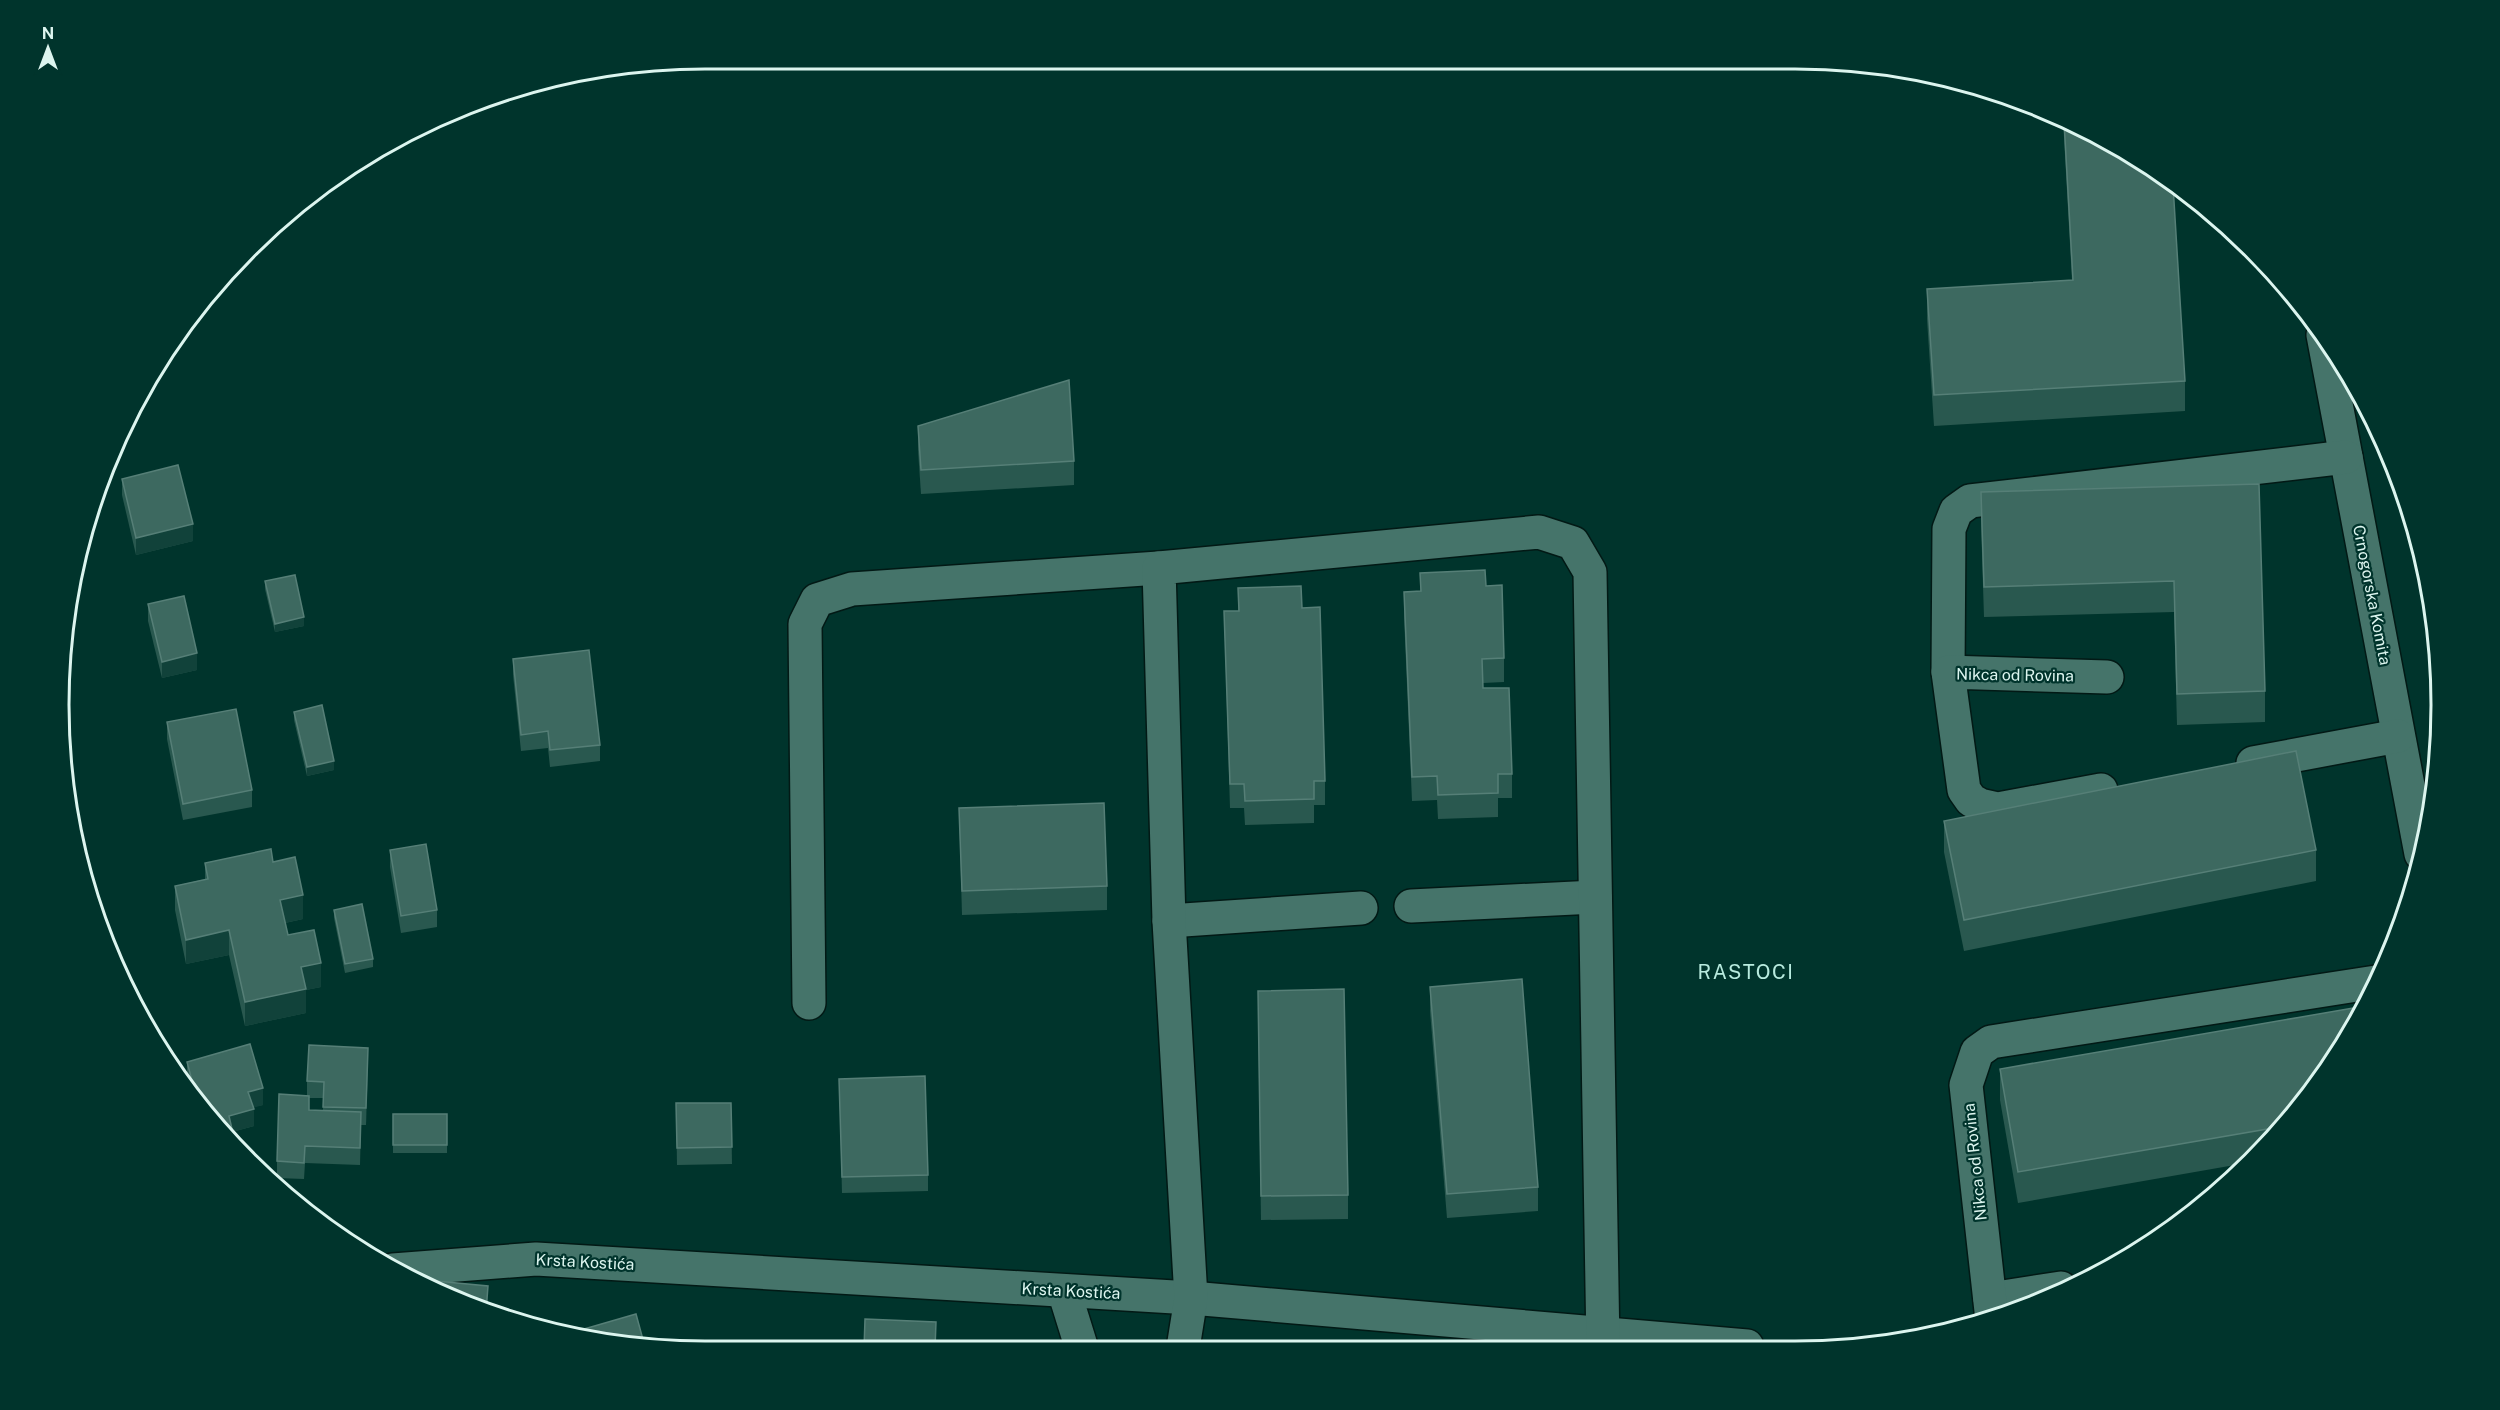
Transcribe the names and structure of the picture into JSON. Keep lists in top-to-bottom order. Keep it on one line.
{"streets":{"street":["Crnogorska Komita","Nikca od Rovina","Krsta Kostića"]},"districts":["RASTOCI"],"north":"top"}
